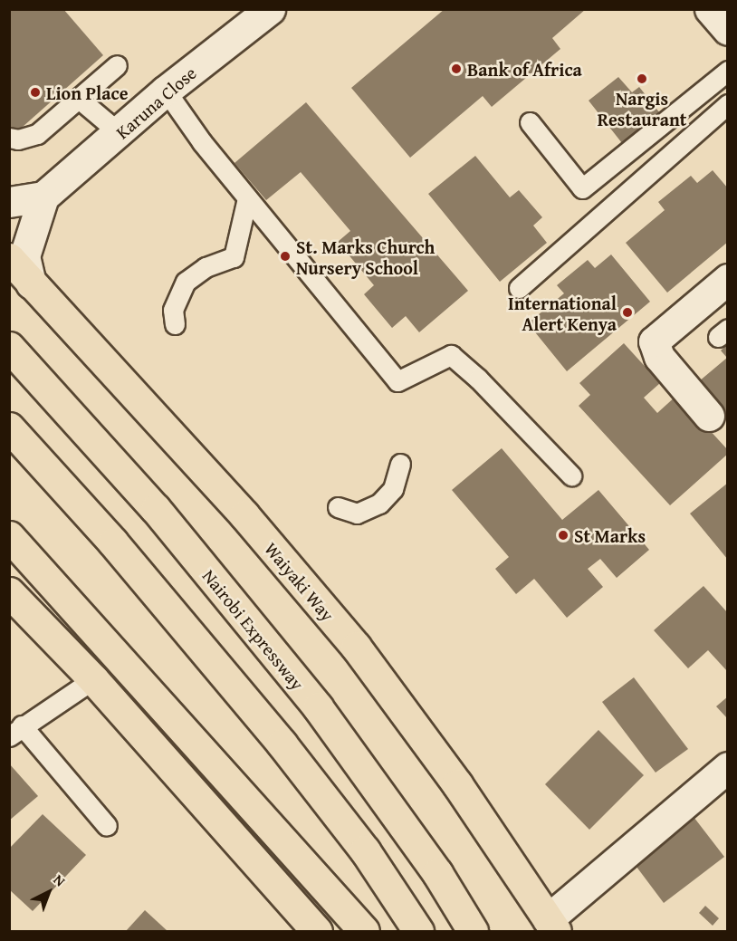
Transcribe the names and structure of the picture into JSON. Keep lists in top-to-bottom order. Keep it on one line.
{"streets":{"highway":["Waiyaki Way","Nairobi Expressway"],"street":["Karuna Close"]},"places":["Bank of Africa","Nargis Restaurant","Lion Place","St. Marks Church Nursery School","International Alert Kenya","St Marks"],"north":"top right"}
